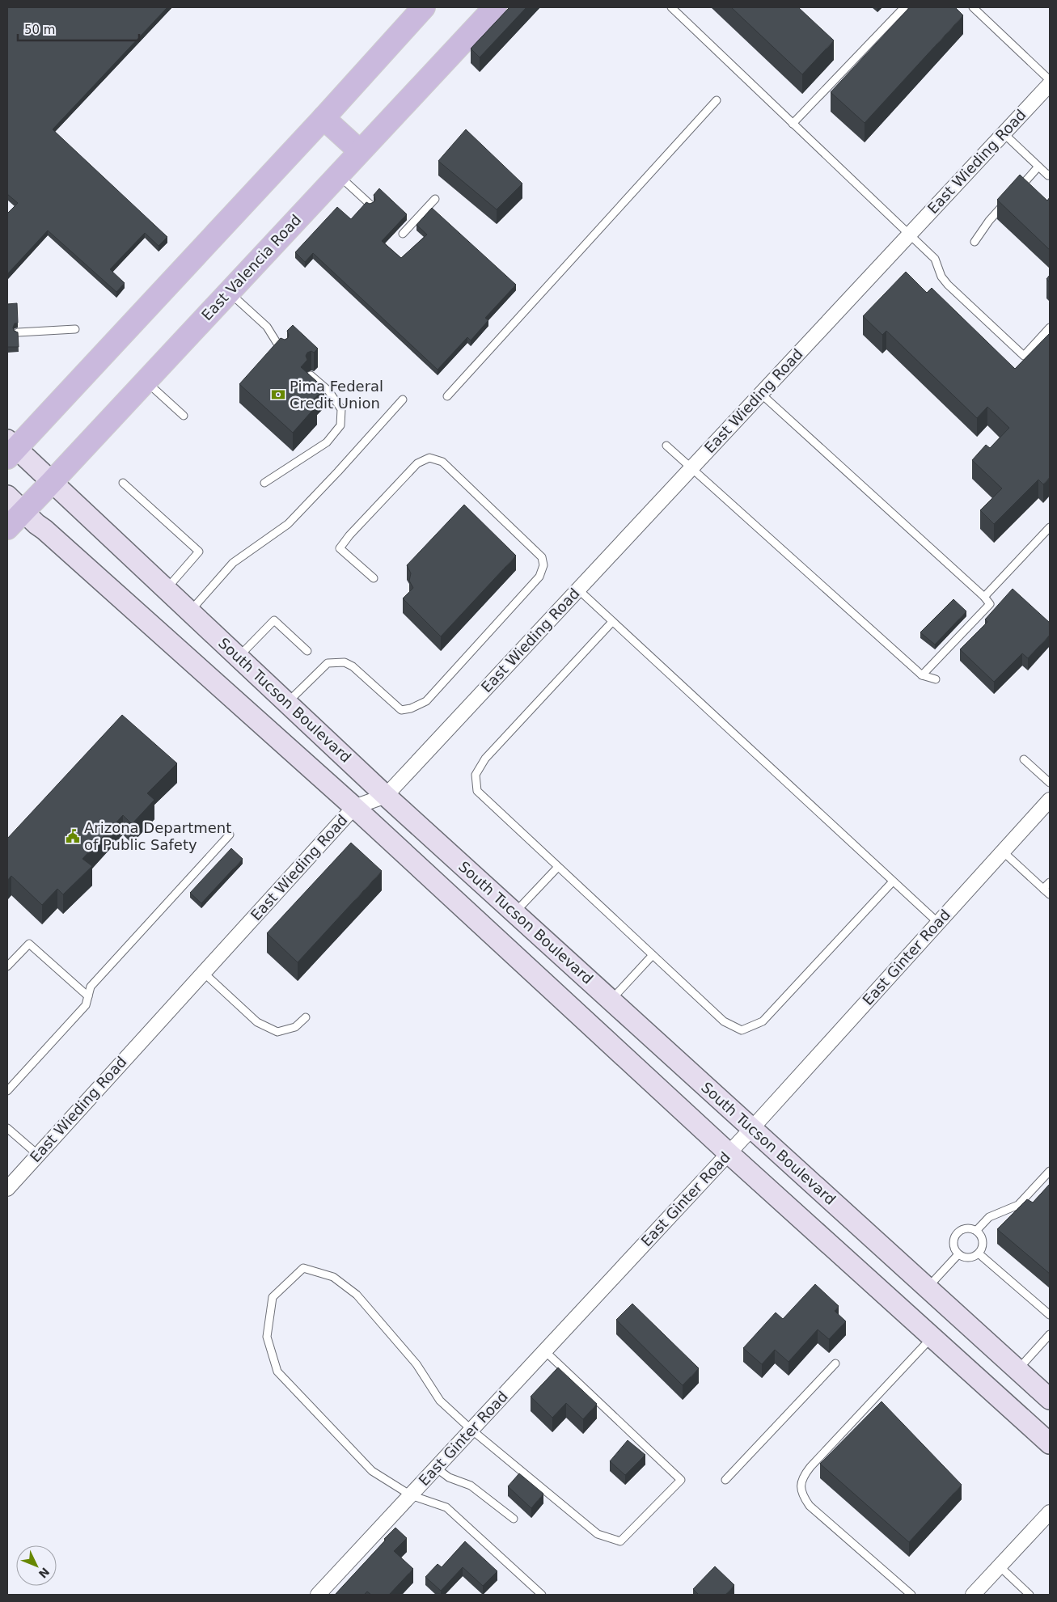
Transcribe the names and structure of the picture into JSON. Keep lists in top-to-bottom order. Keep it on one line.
{"streets":{"main road":["East Valencia Road","South Tucson Boulevard"],"street":["East Wieding Road","East Ginter Road"]},"crossings":[["East Wieding Road","South Tucson Boulevard"],["East Valencia Road","South Tucson Boulevard"],["South Tucson Boulevard","East Ginter Road"]],"places":{"bank":["Pima Federal Credit Union"],"public building":["Arizona Department of Public Safety"]},"scale_bar":"50 m","north":"bottom right"}
